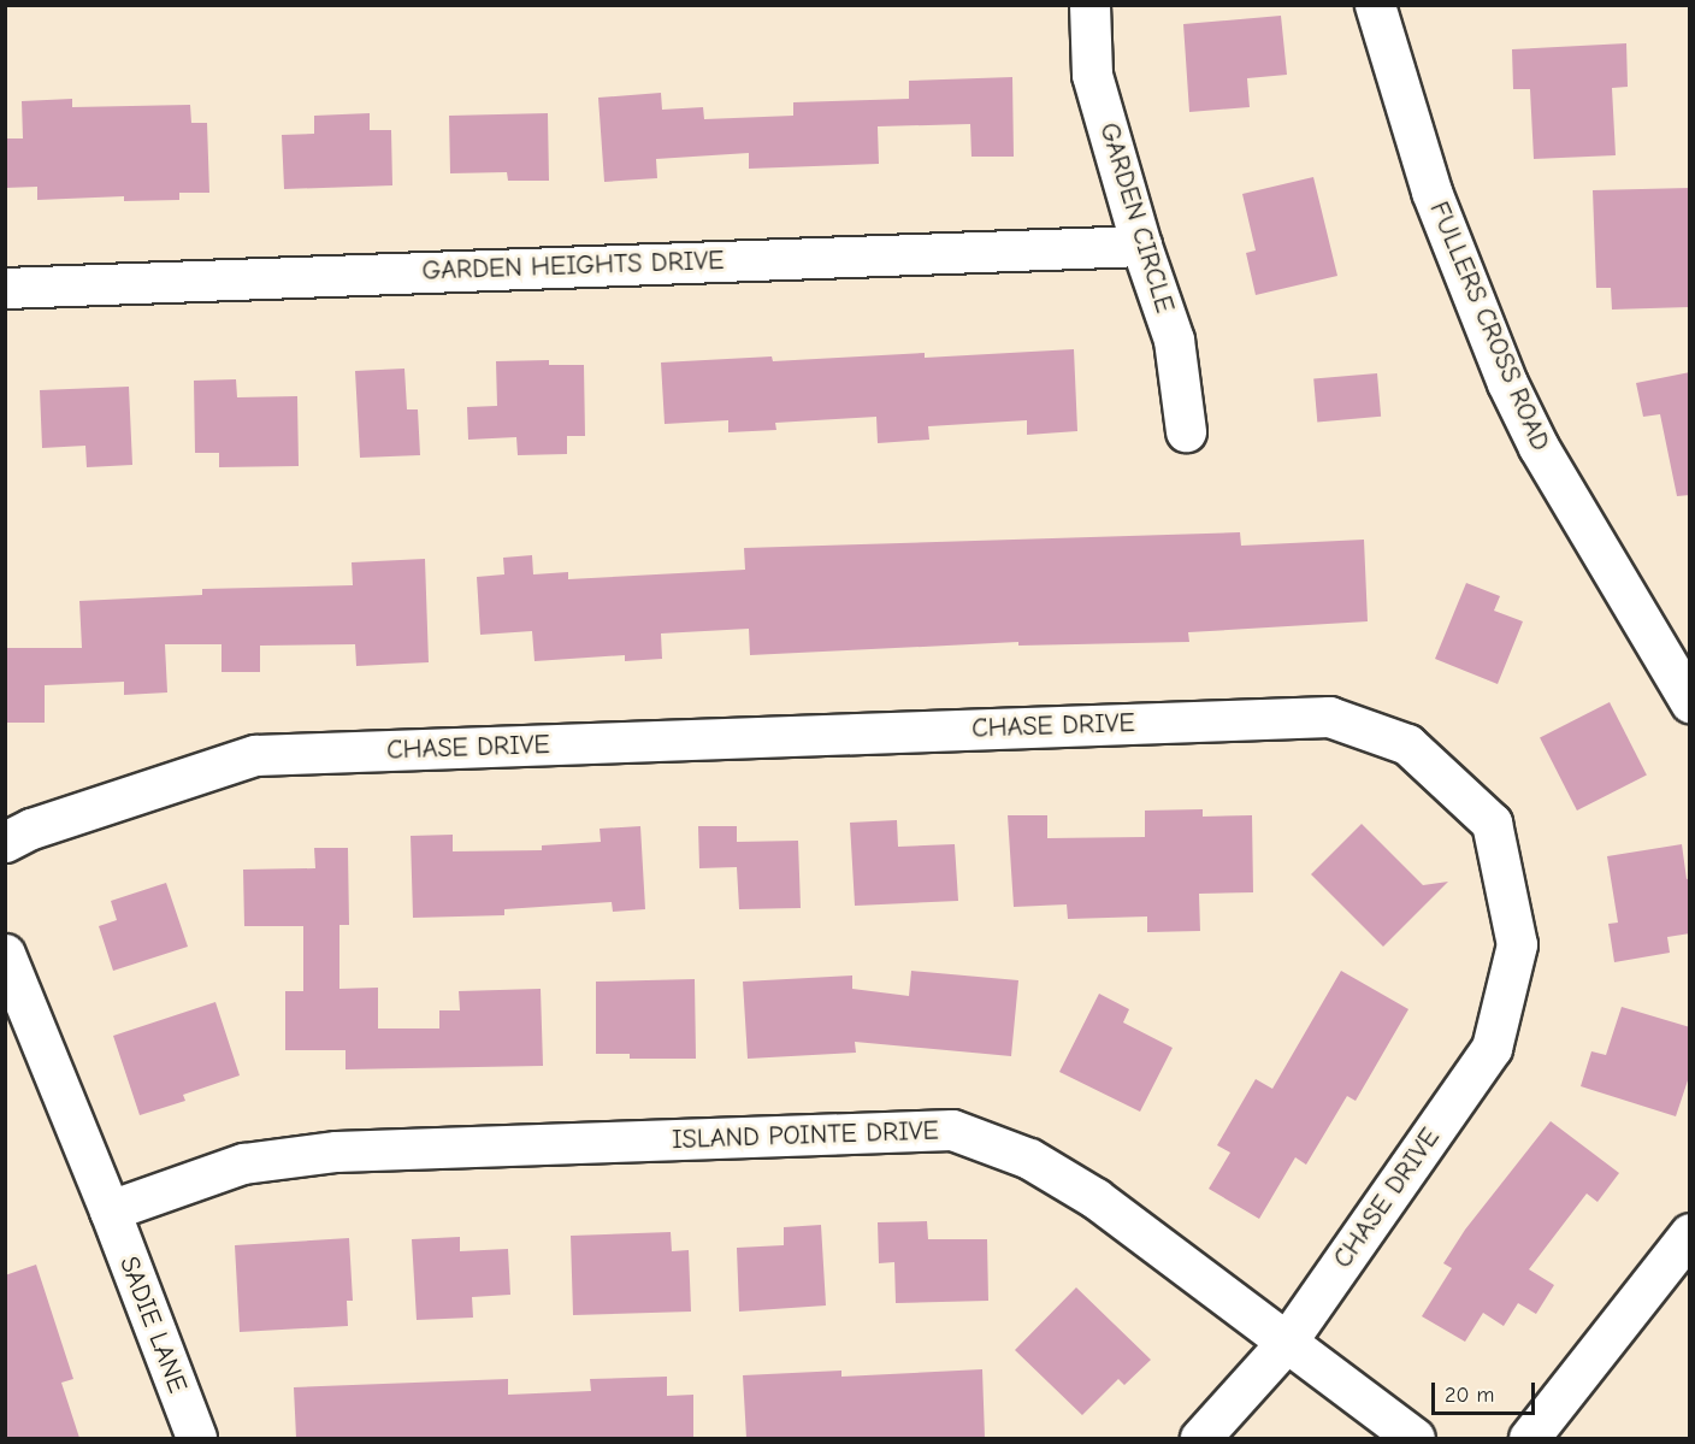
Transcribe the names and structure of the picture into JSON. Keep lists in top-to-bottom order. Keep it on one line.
{"streets":{"street":["GARDEN CIRCLE","GARDEN HEIGHTS DRIVE","FULLERS CROSS ROAD","CHASE DRIVE","ISLAND POINTE DRIVE","SADIE LANE"]},"crossings":[["GARDEN CIRCLE","GARDEN HEIGHTS DRIVE"],["CHASE DRIVE","ISLAND POINTE DRIVE"],["ISLAND POINTE DRIVE","SADIE LANE"]],"scale_bar":"20 m"}
